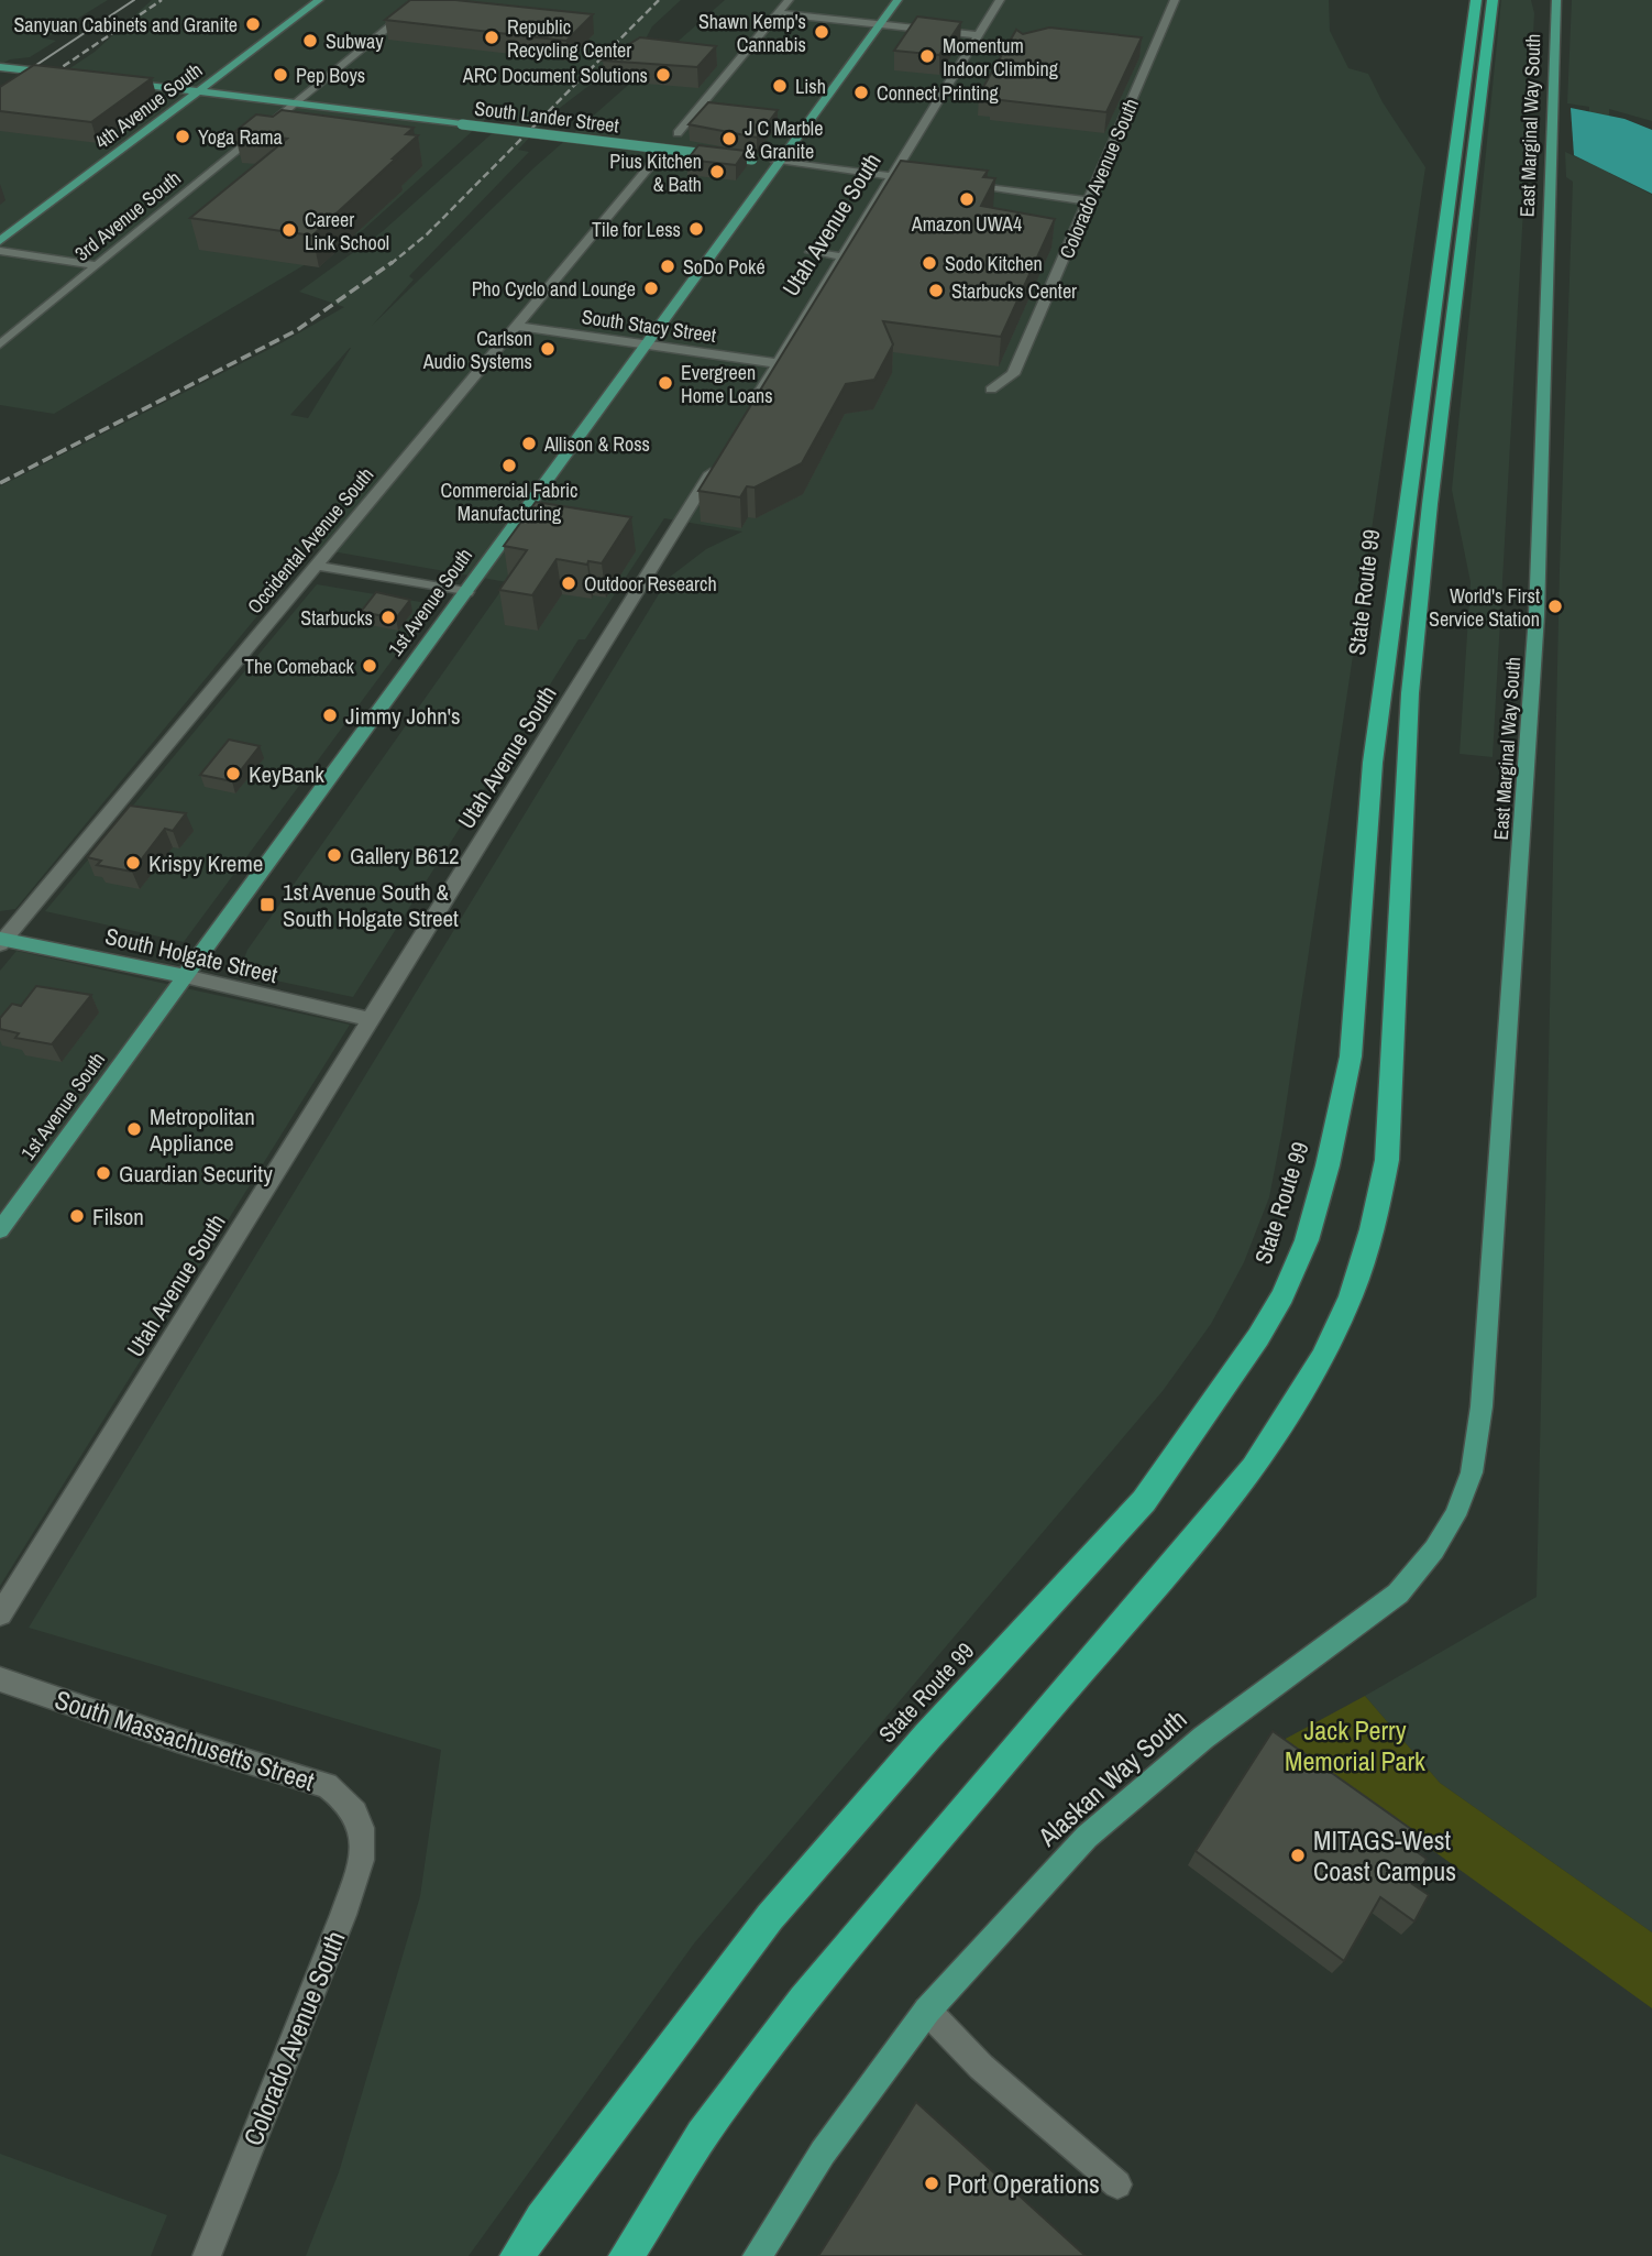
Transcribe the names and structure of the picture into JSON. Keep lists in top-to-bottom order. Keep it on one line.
{"streets":{"highway":["State Route 99"],"main road":["4th Avenue South","South Lander Street","East Marginal Way South","1st Avenue South","South Holgate Street","Alaskan Way South"],"street":["Colorado Avenue South","3rd Avenue South","Utah Avenue South","South Stacy Street","Occidental Avenue South","South Massachusetts Street"]},"crossings":[["4th Avenue South","South Lander Street"],["South Lander Street","3rd Avenue South"],["South Lander Street","Utah Avenue South"],["South Lander Street","1st Avenue South"],["East Marginal Way South","Alaskan Way South"],["Colorado Avenue South","South Massachusetts Street"],["Utah Avenue South","South Stacy Street"],["Utah Avenue South","South Holgate Street"],["South Stacy Street","Occidental Avenue South"],["South Stacy Street","1st Avenue South"],["Occidental Avenue South","South Holgate Street"],["1st Avenue South","South Holgate Street"]],"parks":["Jack Perry Memorial Park"],"places":{"other":["Sanyuan Cabinets and Granite","Shawn Kemp's Cannabis","Republic Recycling Center","Subway","Momentum Indoor Climbing","Pep Boys","ARC Document Solutions","Lish","Connect Printing","Yoga Rama","J C Marble & Granite","Pius Kitchen & Bath","Amazon UWA4","Tile for Less","Career Link School","Sodo Kitchen","SoDo Poké","Pho Cyclo and Lounge","Starbucks Center","Carlson Audio Systems","Evergreen Home Loans","Allison & Ross","Commercial Fabric Manufacturing","Outdoor Research","World's First Service Station","Starbucks","The Comeback","Jimmy John's","KeyBank","Gallery B612","Krispy Kreme","Metropolitan Appliance","Guardian Security","Filson","MITAGS-West Coast Campus","Port Operations"],"transit":["1st Avenue South & South Holgate Street"]}}
